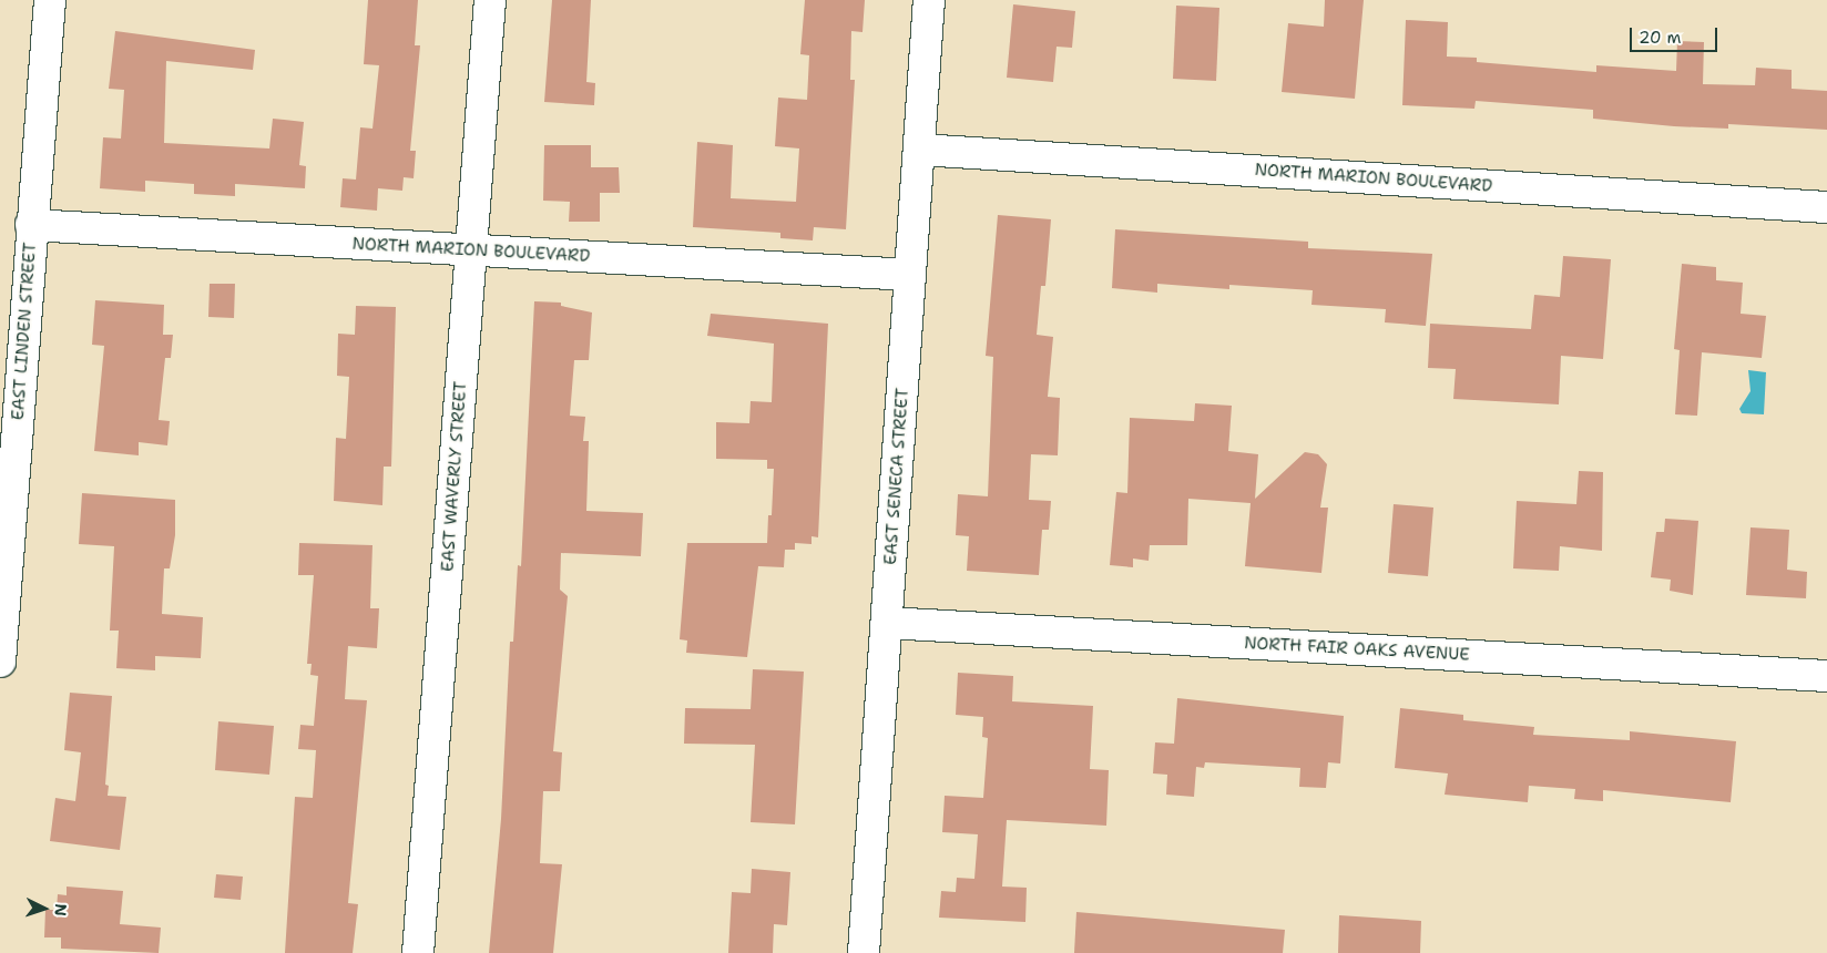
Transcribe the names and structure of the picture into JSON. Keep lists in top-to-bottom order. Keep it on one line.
{"streets":{"street":["NORTH MARION BOULEVARD","EAST LINDEN STREET","EAST WAVERLY STREET","EAST SENECA STREET","NORTH FAIR OAKS AVENUE"]},"crossings":[["NORTH MARION BOULEVARD","EAST LINDEN STREET"],["NORTH MARION BOULEVARD","EAST WAVERLY STREET"],["NORTH MARION BOULEVARD","EAST SENECA STREET"],["EAST SENECA STREET","NORTH FAIR OAKS AVENUE"]],"scale_bar":"20 m","north":"right"}
